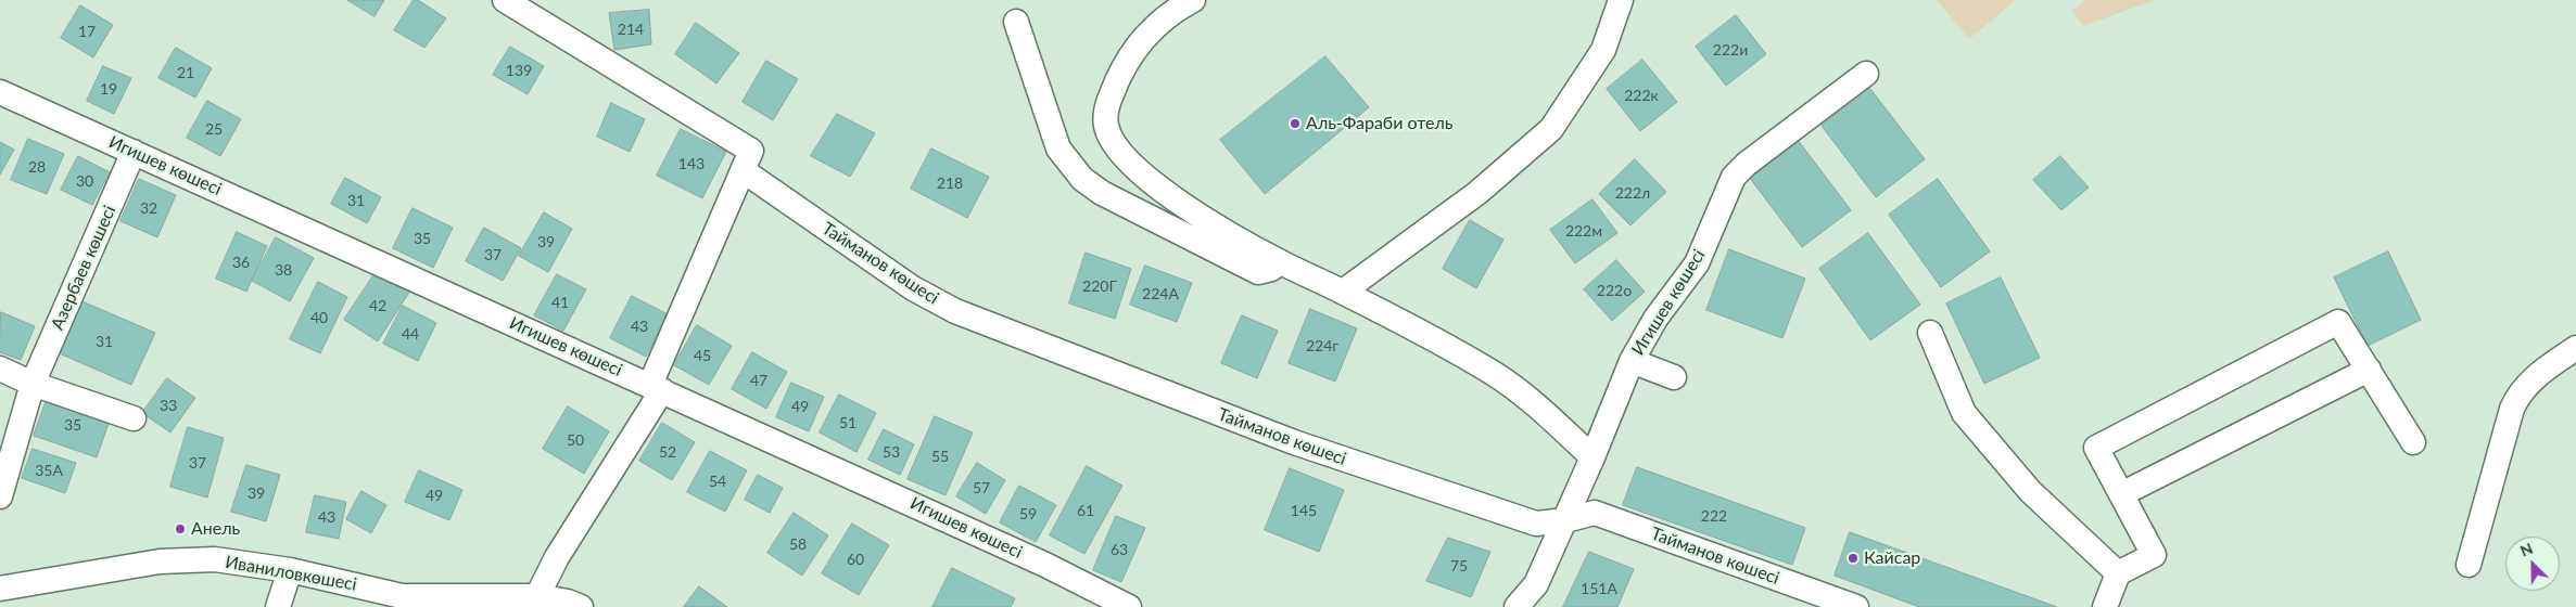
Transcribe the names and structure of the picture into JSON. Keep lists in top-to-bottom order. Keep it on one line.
{"streets":{"street":["Игишев көшесі","Тайманов көшесі","Азербаев көшесі","Иваниловкөшесі"]},"crossings":[["Игишев көшесі","Тайманов көшесі"],["Игишев көшесі","Азербаев көшесі"]],"places":["Аль-Фараби отель","Анель","Кайсар"],"house_numbers":["214","17","222и","139","21","19","222к","25","143","28","30","218","222л","31","32","222м","35","39","37","36","38","220Г","222о","224А","41","42","40","43","44","31","224г","45","47","33","49","51","35","50","52","53","55","37","35А","54","57","39","49","61","145","59","222","43","58","63","60","75","151А"],"north":"top left"}
